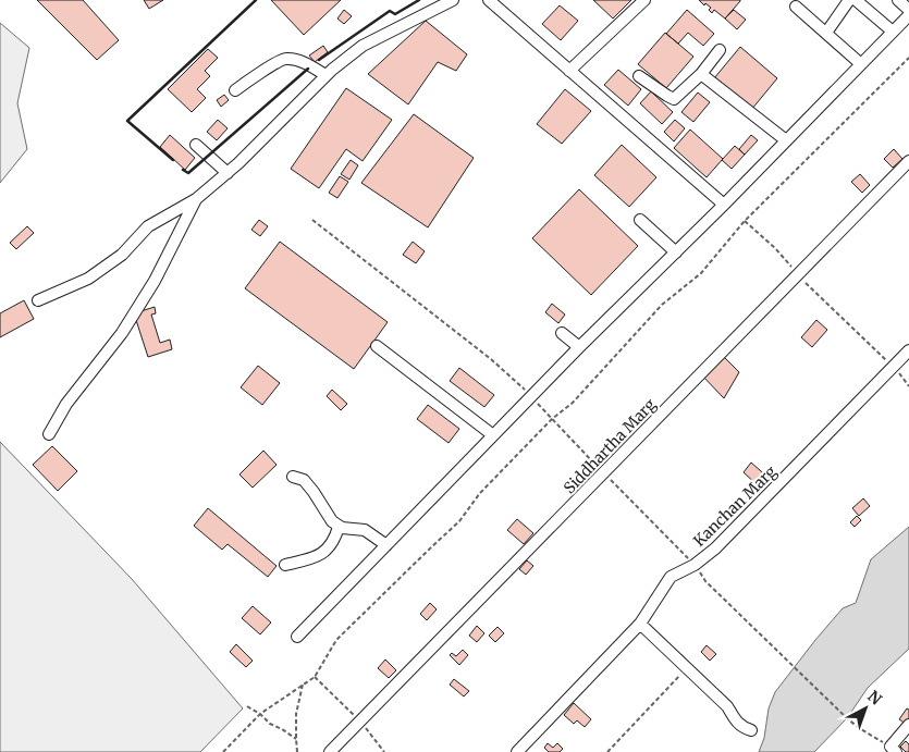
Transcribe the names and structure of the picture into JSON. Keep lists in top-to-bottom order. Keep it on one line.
{"streets":{"street":["Siddhartha Marg","Kanchan Marg"]},"north":"top right"}
